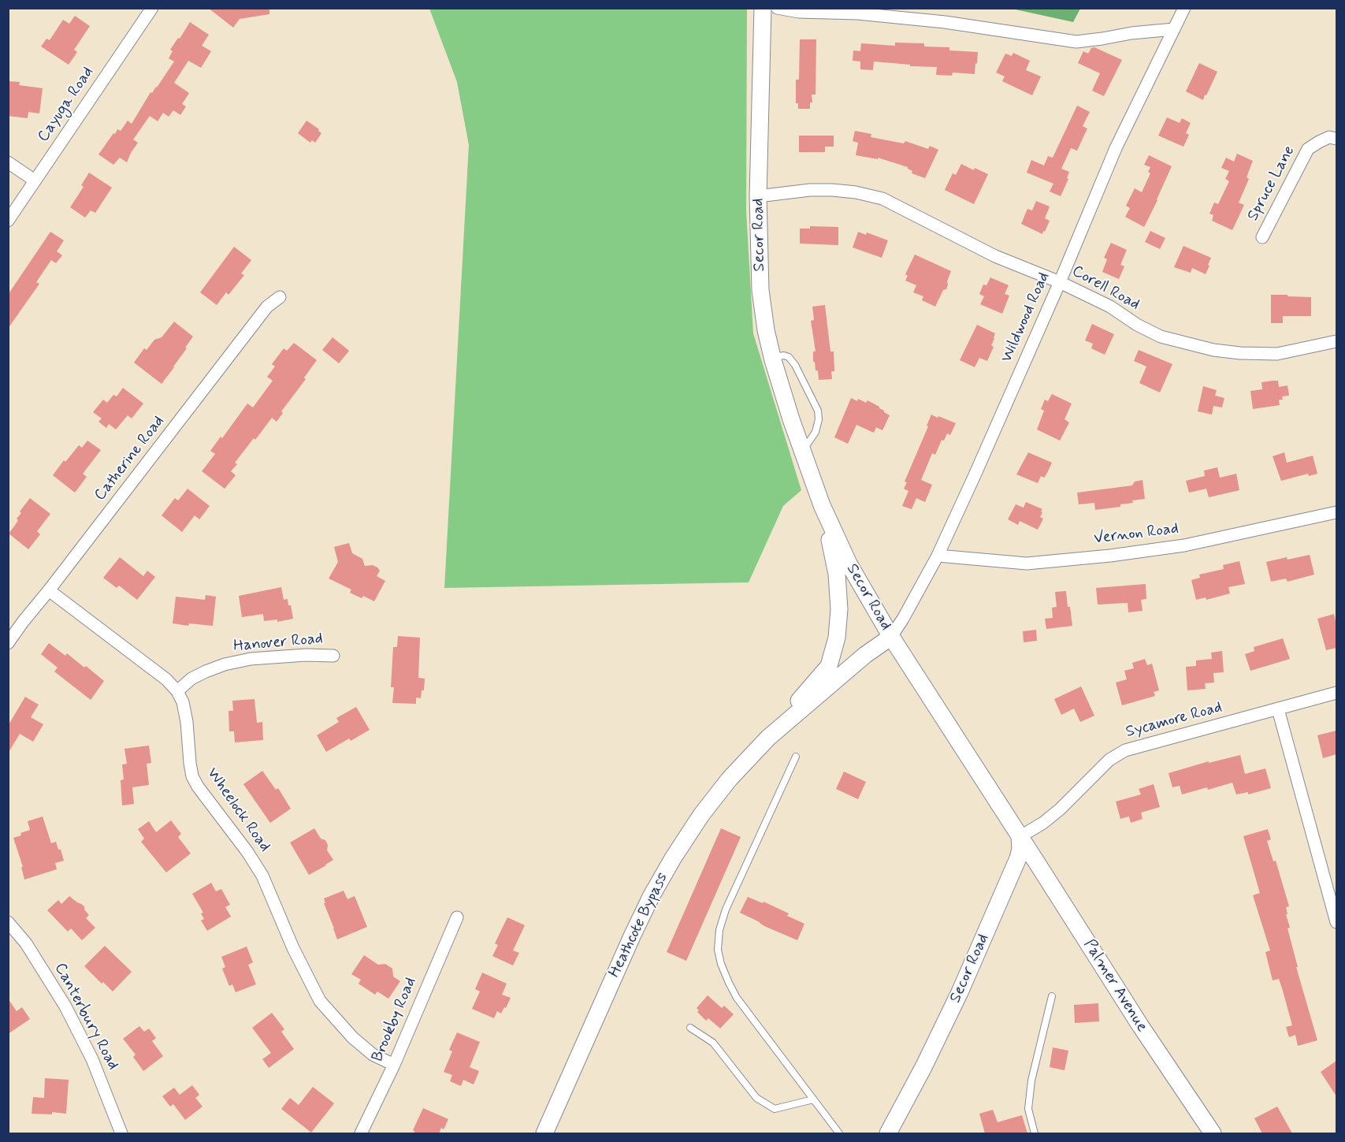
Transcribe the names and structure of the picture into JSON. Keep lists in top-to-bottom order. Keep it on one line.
{"streets":{"main road":["Secor Road","Heathcote Bypass","Palmer Avenue"],"street":["Cayuga Road","Spruce Lane","Corell Road","Wildwood Road","Catherine Road","Vernon Road","Hanover Road","Sycamore Road","Wheelock Road","Canterbury Road","Brookby Road"]},"crossings":[["Secor Road","Corell Road"],["Secor Road","Wildwood Road"],["Secor Road","Sycamore Road"],["Secor Road","Palmer Avenue"],["Corell Road","Wildwood Road"],["Wildwood Road","Vernon Road"],["Catherine Road","Wheelock Road"],["Hanover Road","Wheelock Road"],["Sycamore Road","Palmer Avenue"],["Wheelock Road","Brookby Road"]]}
